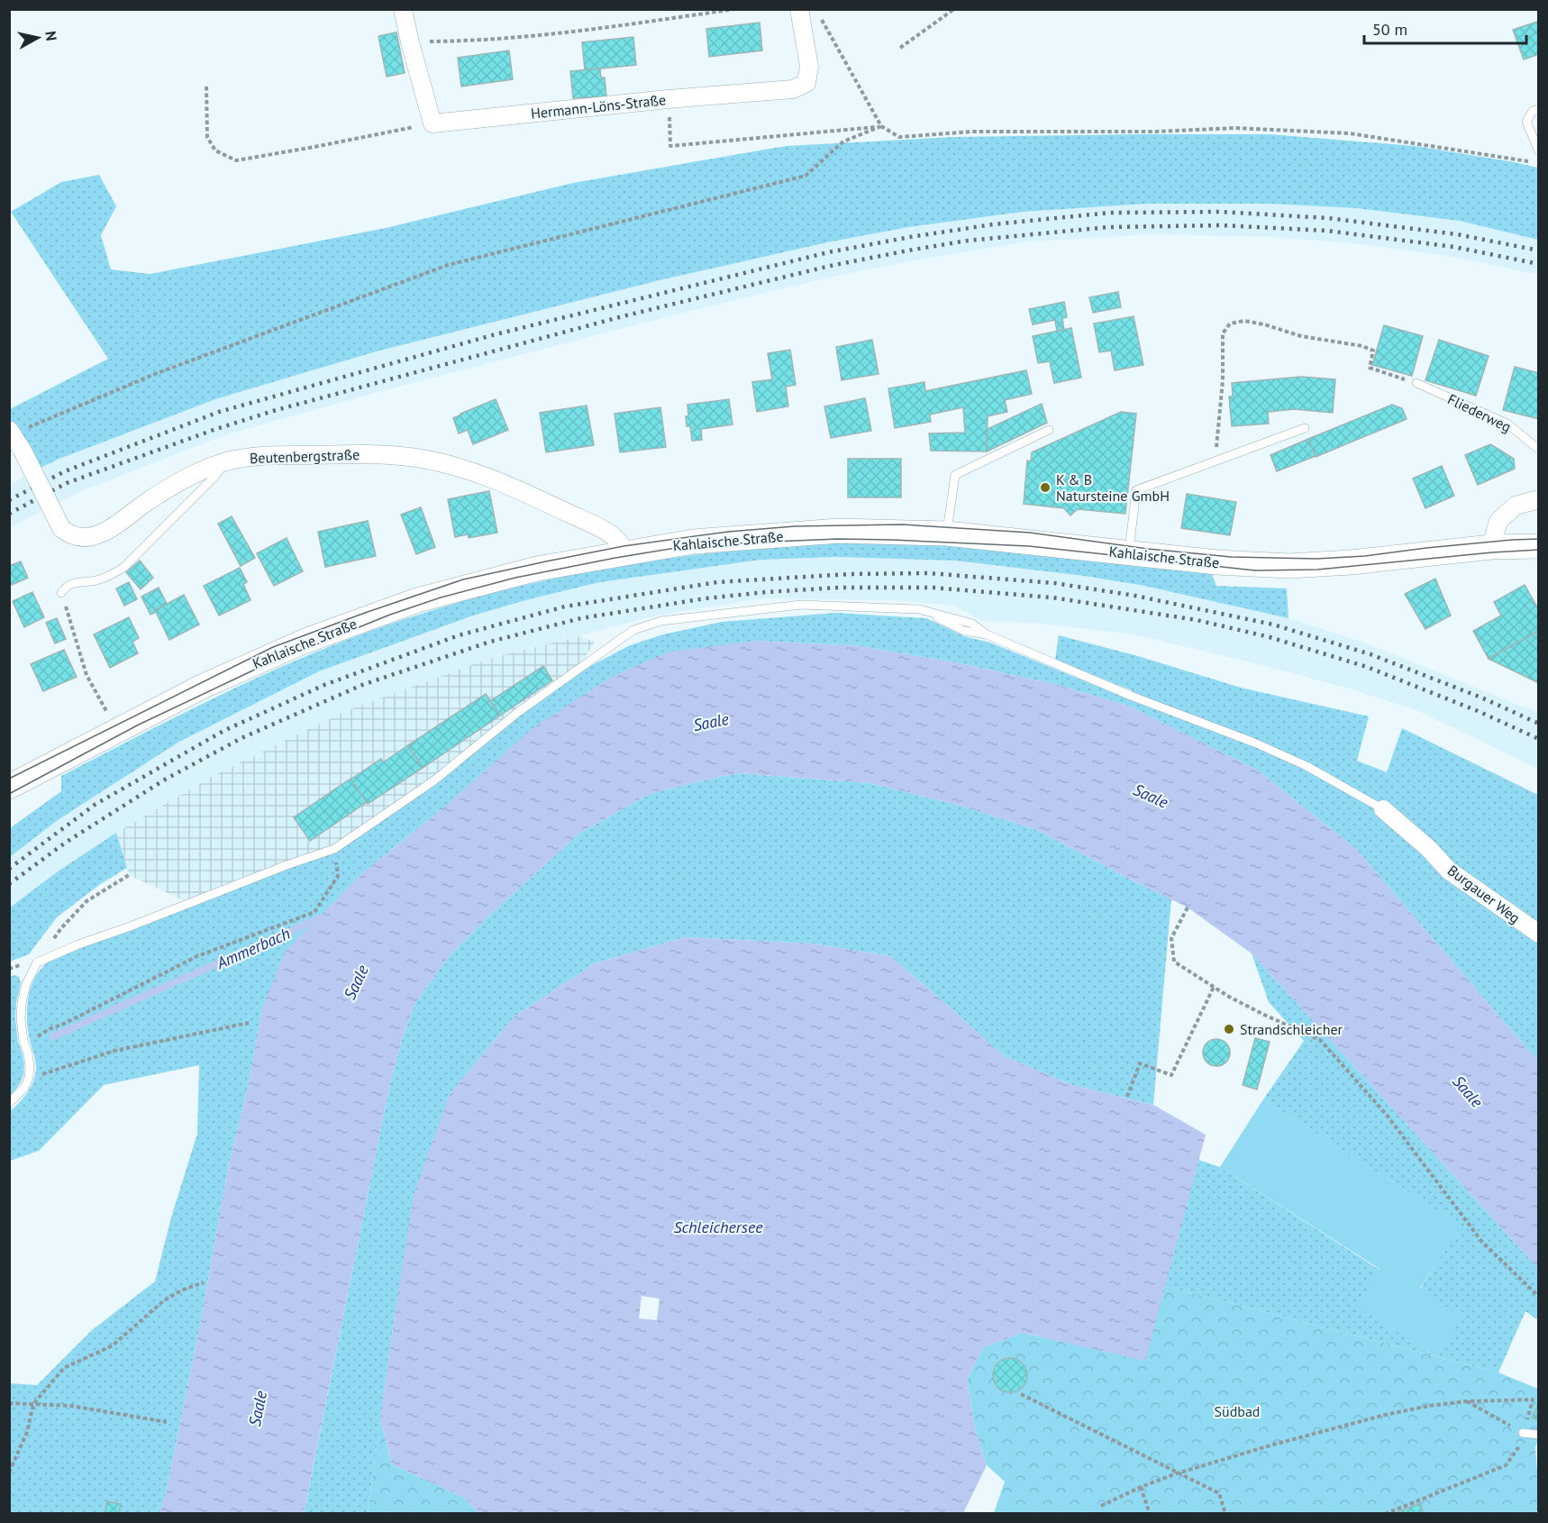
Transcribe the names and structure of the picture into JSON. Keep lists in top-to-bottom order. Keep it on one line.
{"streets":{"main road":["Kahlaische Straße"],"street":["Hermann-Löns-Straße","Beutenbergstraße","Burgauer Weg"],"lane":["Fliederweg"]},"crossings":[["Beutenbergstraße","Kahlaische Straße"]],"water":["Saale","Ammerbach","Schleichersee"],"parks":["Südbad"],"places":["K & B Natursteine GmbH","Strandschleicher"],"scale_bar":"50 m","north":"right"}
